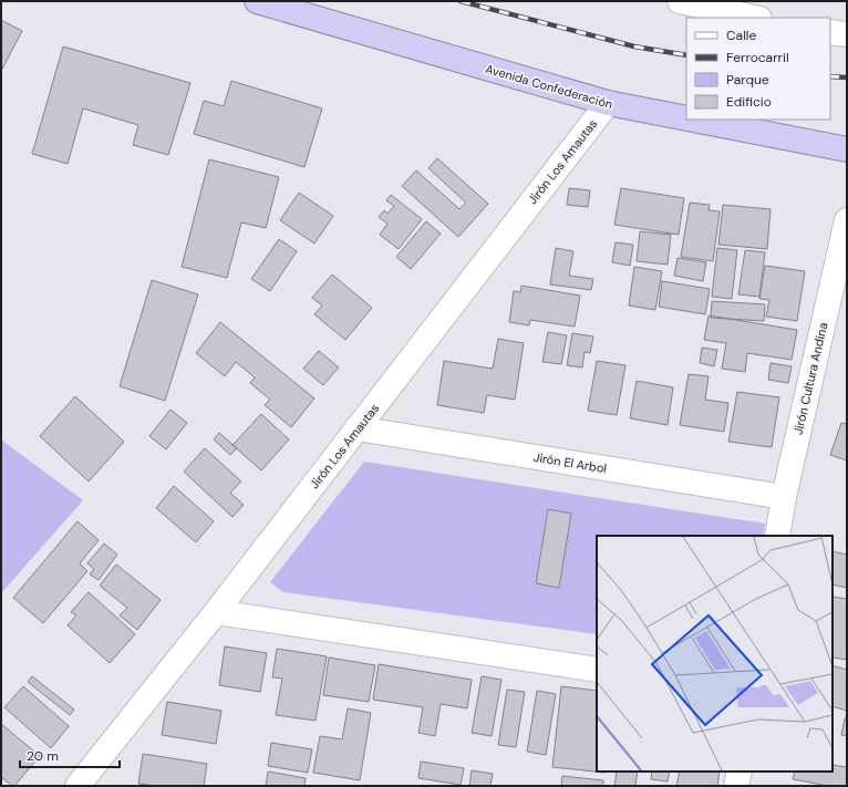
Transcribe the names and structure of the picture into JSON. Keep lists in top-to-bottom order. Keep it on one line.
{"streets":{"highway":["Avenida Confederación"],"street":["Jirón Los Amautas","Jirón Cultura Andina","Jirón El Arbol"]},"crossings":[["Avenida Confederación","Jirón Los Amautas"],["Jirón Los Amautas","Jirón El Arbol"],["Jirón Cultura Andina","Jirón El Arbol"]],"legend":["Calle","Ferrocarril","Parque","Edificio"],"scale_bar":"20 m"}
